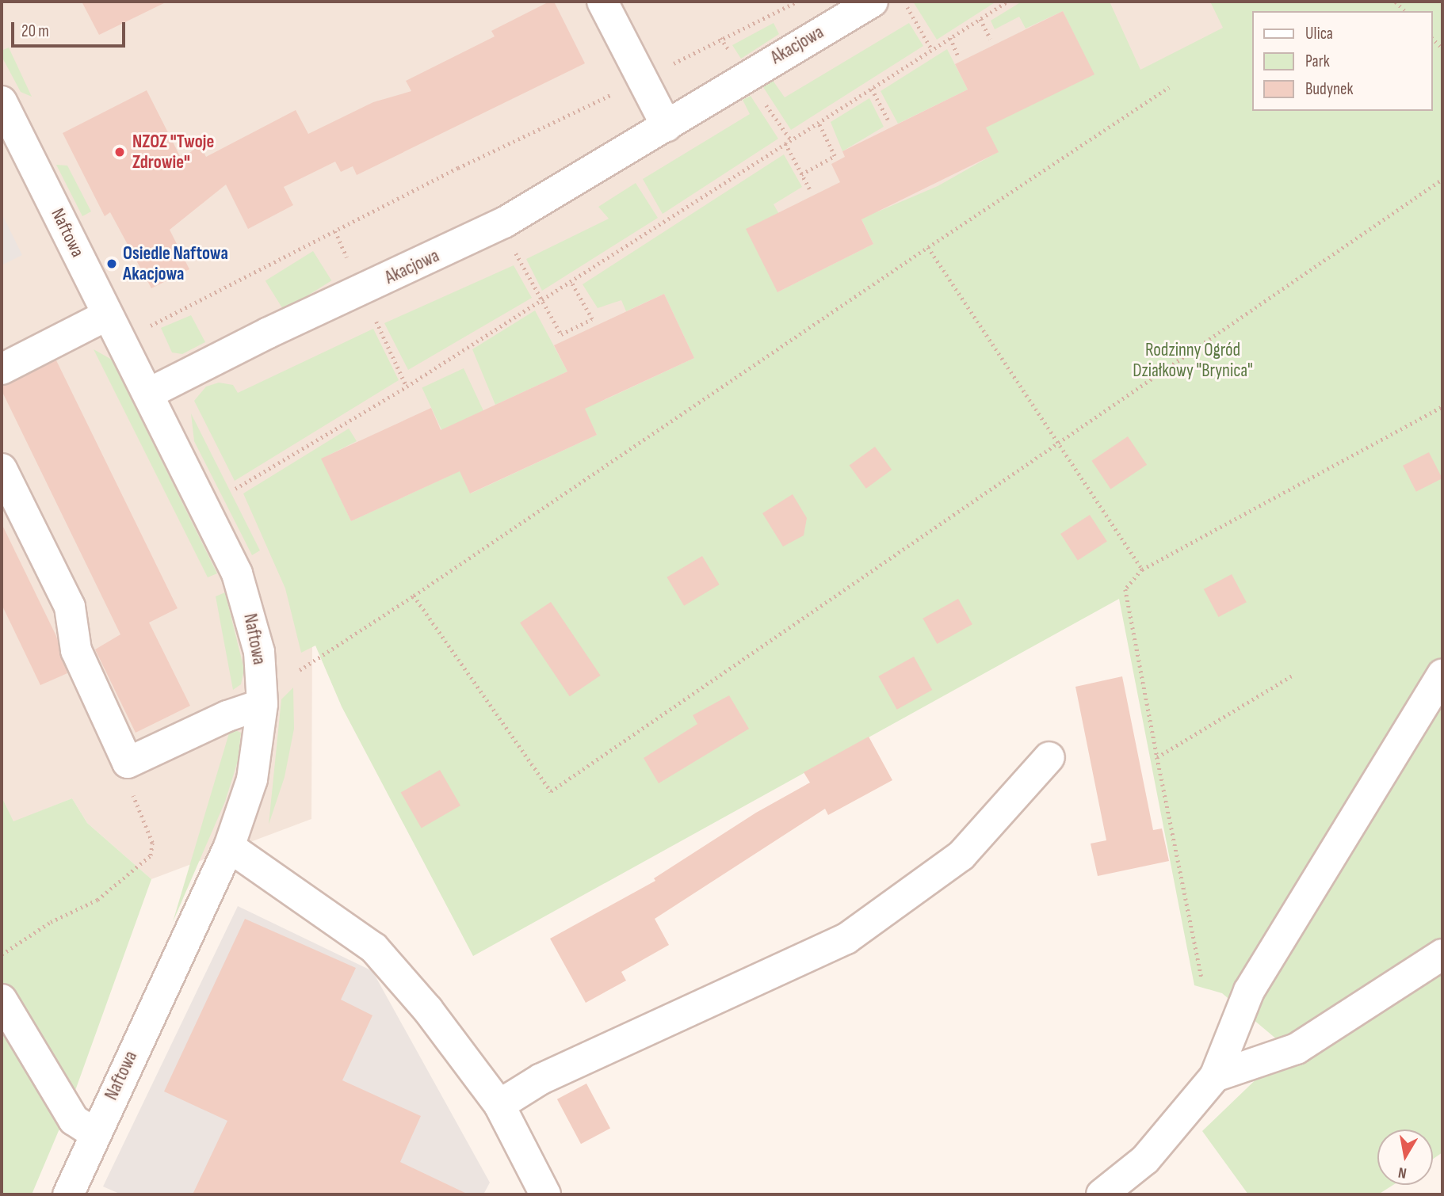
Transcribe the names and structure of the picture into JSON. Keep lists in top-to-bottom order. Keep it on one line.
{"streets":{"street":["Akacjowa","Naftowa"]},"crossings":[["Akacjowa","Naftowa"]],"parks":["Rodzinny Ogród Działkowy \"Brynica\""],"places":["NZOZ \"Twoje Zdrowie\"","Osiedle Naftowa Akacjowa"],"legend":["Ulica","Park","Budynek"],"scale_bar":"20 m","north":"bottom"}
